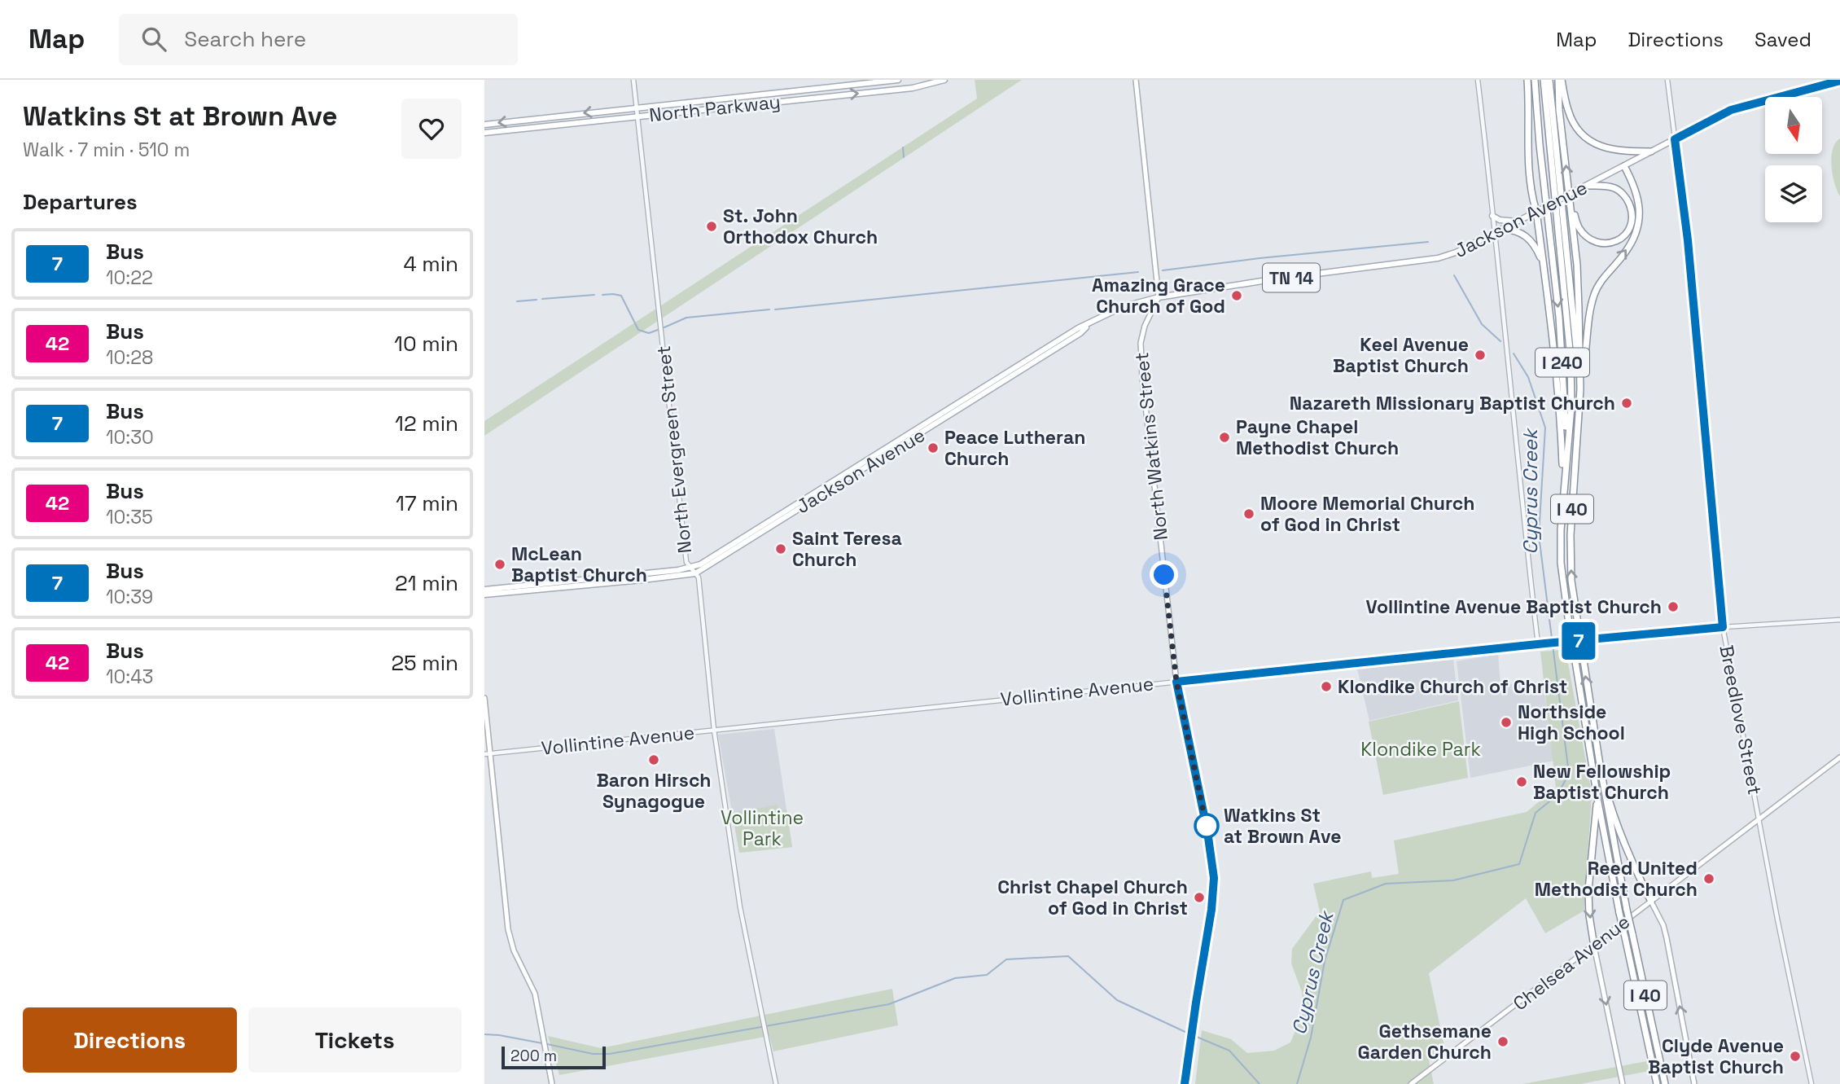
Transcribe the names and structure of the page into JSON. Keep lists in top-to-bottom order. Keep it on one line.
{"streets":{"highway":["I 240","I 40"],"main road":["North Parkway","Jackson Avenue","TN 14","North Watkins Street","Chelsea Avenue"],"street":["North Evergreen Street","Vollintine Avenue","Breedlove Street"]},"crossings":[["North Parkway","North Evergreen Street"],["Jackson Avenue","North Watkins Street"],["Jackson Avenue","North Evergreen Street"],["Jackson Avenue","Breedlove Street"],["I 240","I 40"],["North Watkins Street","Vollintine Avenue"],["North Evergreen Street","Vollintine Avenue"],["Vollintine Avenue","Breedlove Street"],["Breedlove Street","Chelsea Avenue"]],"water":["Cyprus Creek"],"parks":["Klondike Park","Vollintine Park"],"places":["St. John Orthodox Church","Amazing Grace Church of God","Keel Avenue Baptist Church","Nazareth Missionary Baptist Church","Payne Chapel Methodist Church","Peace Lutheran Church","Moore Memorial Church of God in Christ","Saint Teresa Church","McLean Baptist Church","Vollintine Avenue Baptist Church","Klondike Church of Christ","Northside High School","Baron Hirsch Synagogue","New Fellowship Baptist Church","Watkins St at Brown Ave","Reed United Methodist Church","Christ Chapel Church of God in Christ","Gethsemane Garden Church","Clyde Avenue Baptist Church"],"lines":["bus line 7"],"scale_bar":"200 m","north":"bottom","page":{"header":"Map","search":"Search here","nav":["Map","Directions","Saved"],"heading":[["Watkins St at Brown Ave","Walk · 7 min · 510 m"],"Departures"],"on_map":"7","list":[{"mark":"7","name":"Bus","note":"10:22","value":"4 min"},{"mark":"42","name":"Bus","note":"10:28","value":"10 min"},{"mark":"7","name":"Bus","note":"10:30","value":"12 min"},{"mark":"42","name":"Bus","note":"10:35","value":"17 min"},{"mark":"7","name":"Bus","note":"10:39","value":"21 min"},{"mark":"42","name":"Bus","note":"10:43","value":"25 min"}],"buttons":["Directions","Tickets"],"scale":"200 m"}}
